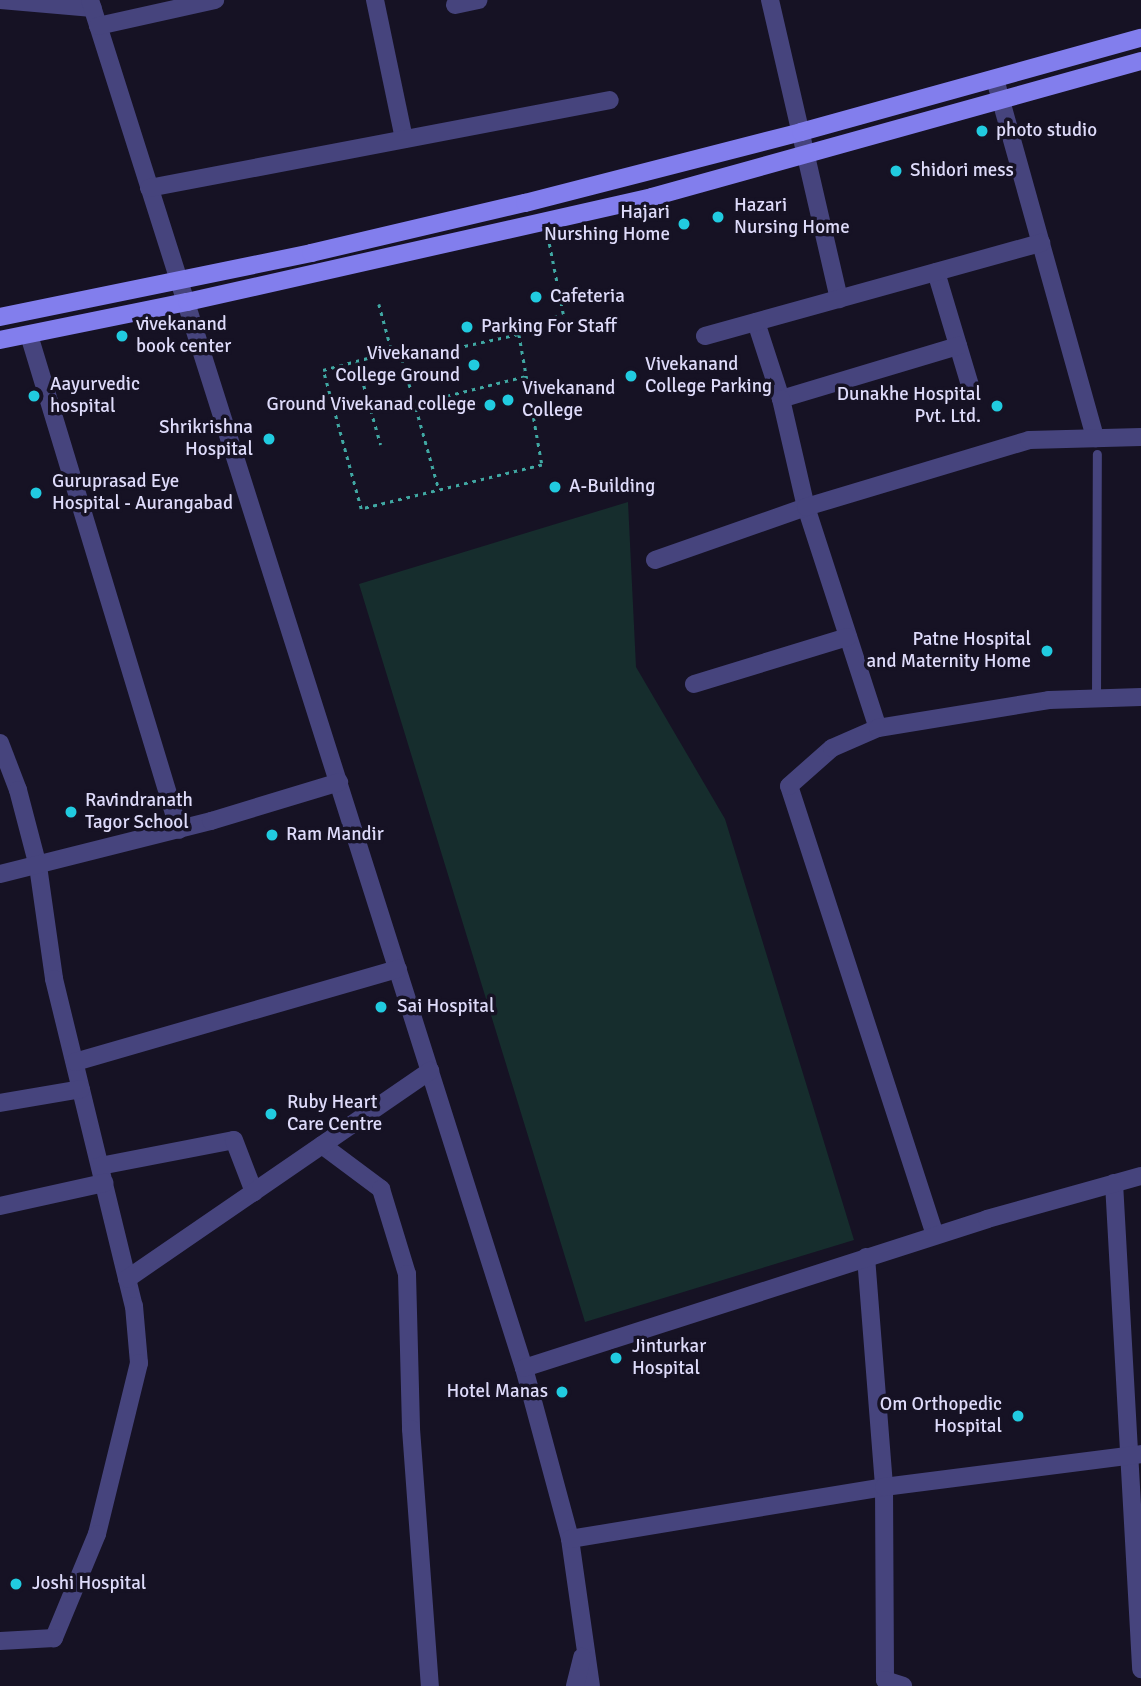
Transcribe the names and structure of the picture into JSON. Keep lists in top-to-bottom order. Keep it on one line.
{"places":["photo studio","Shidori mess","Hazari Nursing Home","Hajari Nurshing Home","Cafeteria","Parking For Staff","vivekanand book center","Vivekanand College Ground","Vivekanand College Parking","Aayurvedic hospital","Vivekanand College","Ground Vivekanad college","Dunakhe Hospital Pvt. Ltd.","Shrikrishna Hospital","A-Building","Guruprasad Eye Hospital - Aurangabad","Patne Hospital and Maternity Home","Ravindranath Tagor School","Ram Mandir","Sai Hospital","Ruby Heart Care Centre","Jinturkar Hospital","Hotel Manas","Om Orthopedic Hospital","Joshi Hospital"]}
